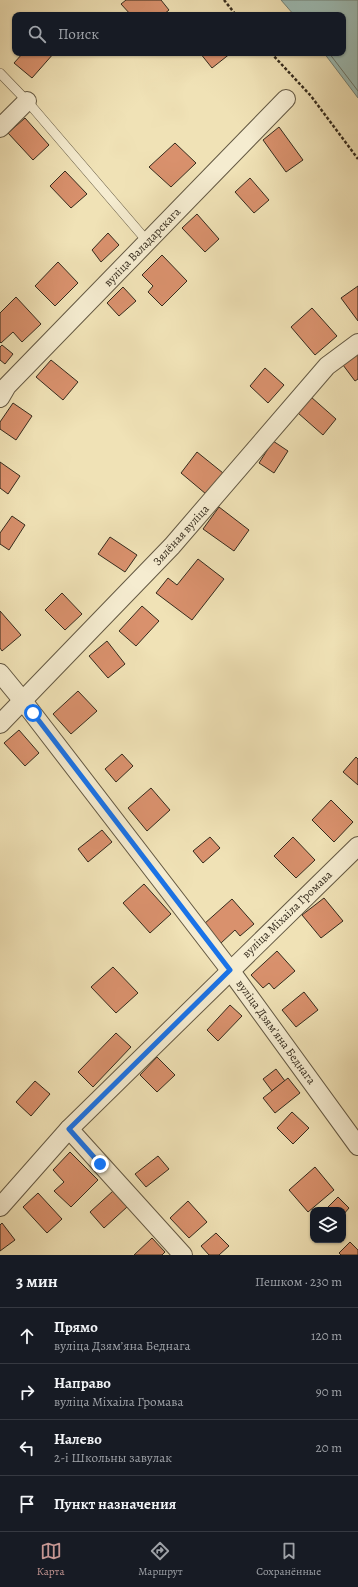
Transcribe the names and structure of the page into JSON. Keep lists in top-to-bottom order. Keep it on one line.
{"streets":{"street":["вуліца Валадарскага","Зялёная вуліца","вуліца Міхаіла Громава","вуліца Дзямʼяна Беднага"]},"crossings":[["Зялёная вуліца","вуліца Дзямʼяна Беднага"],["вуліца Міхаіла Громава","вуліца Дзямʼяна Беднага"]],"page":{"search":"Поиск","heading":["3 мин","Пешком · 230 m"],"list":[["Прямо","вуліца Дзямʼяна Беднага","120 m"],["Направо","вуліца Міхаіла Громава","90 m"],["Налево","2-і Школьны завулак","20 m"],"Пункт назначения"],"nav":["Карта","Маршрут","Сохранённые"]}}
